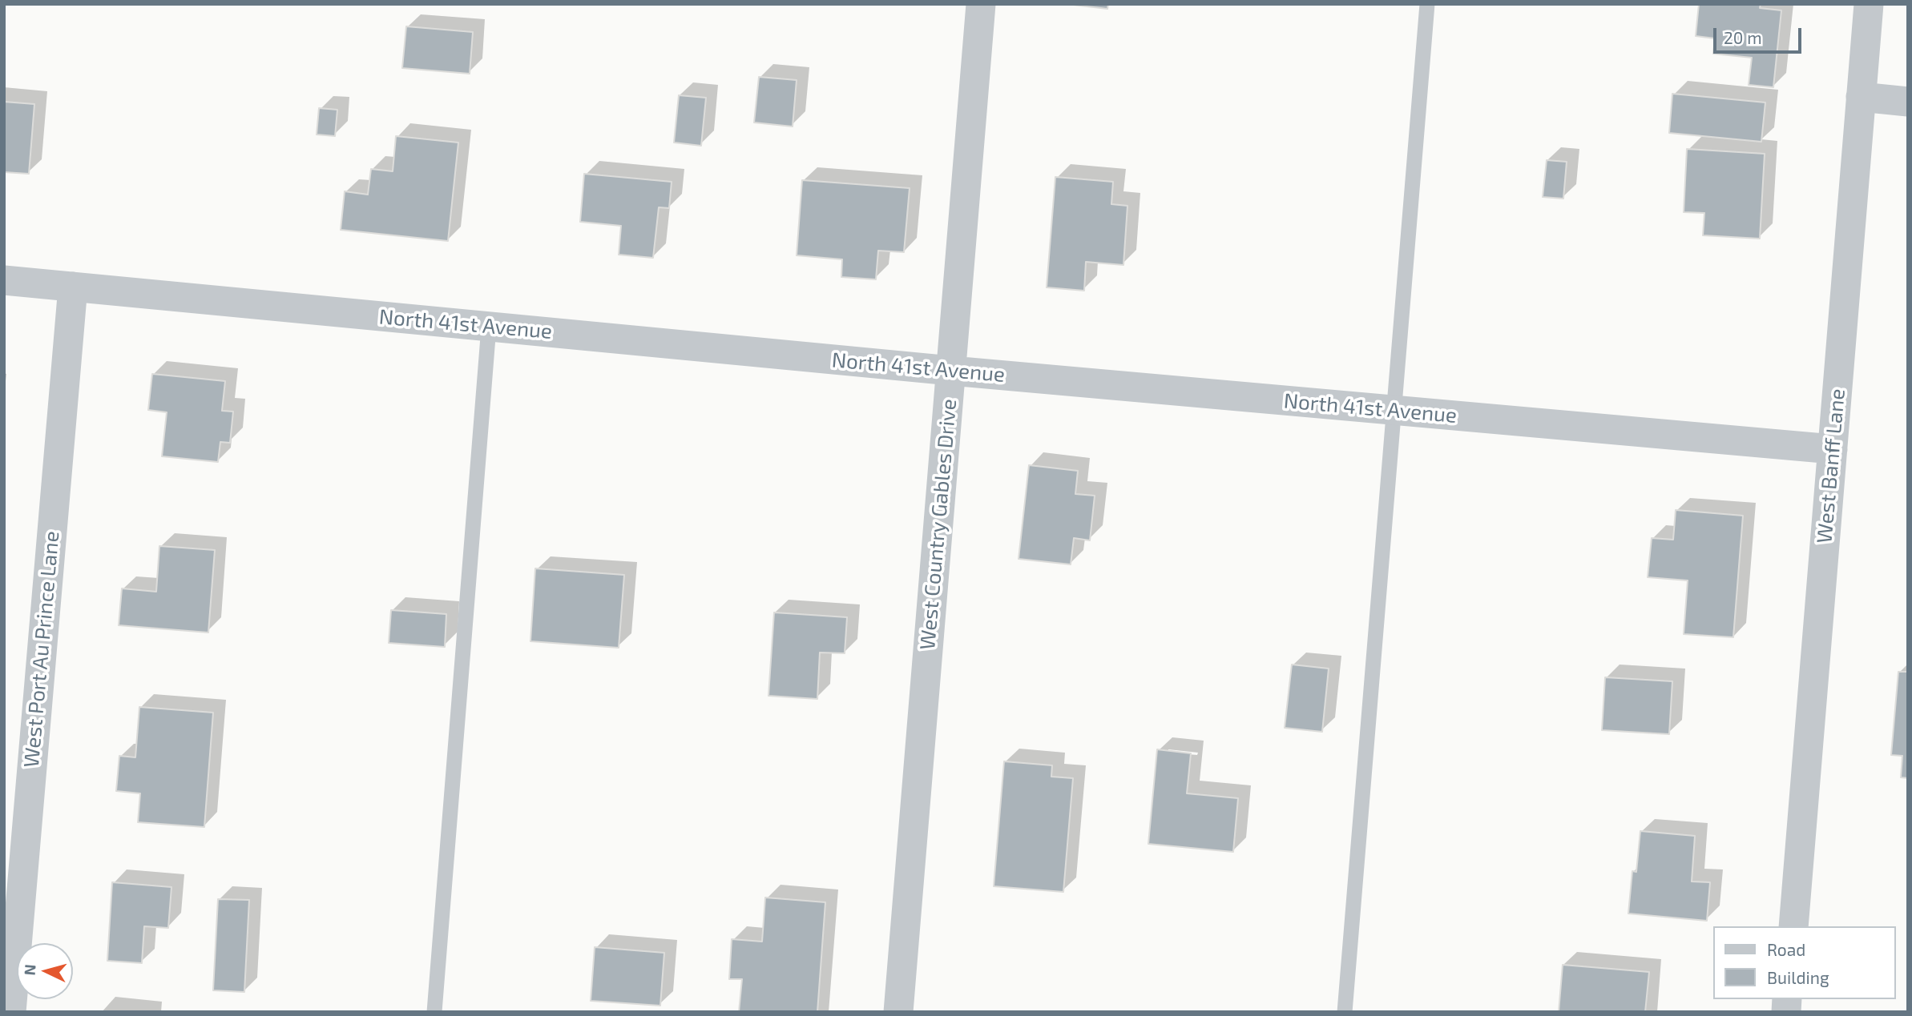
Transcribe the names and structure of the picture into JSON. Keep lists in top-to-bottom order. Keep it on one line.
{"streets":{"street":["North 41st Avenue","West Banff Lane","West Country Gables Drive","West Port Au Prince Lane"]},"crossings":[["North 41st Avenue","West Banff Lane"],["North 41st Avenue","West Country Gables Drive"],["North 41st Avenue","West Port Au Prince Lane"]],"legend":["Road","Building"],"scale_bar":"20 m","north":"left"}
